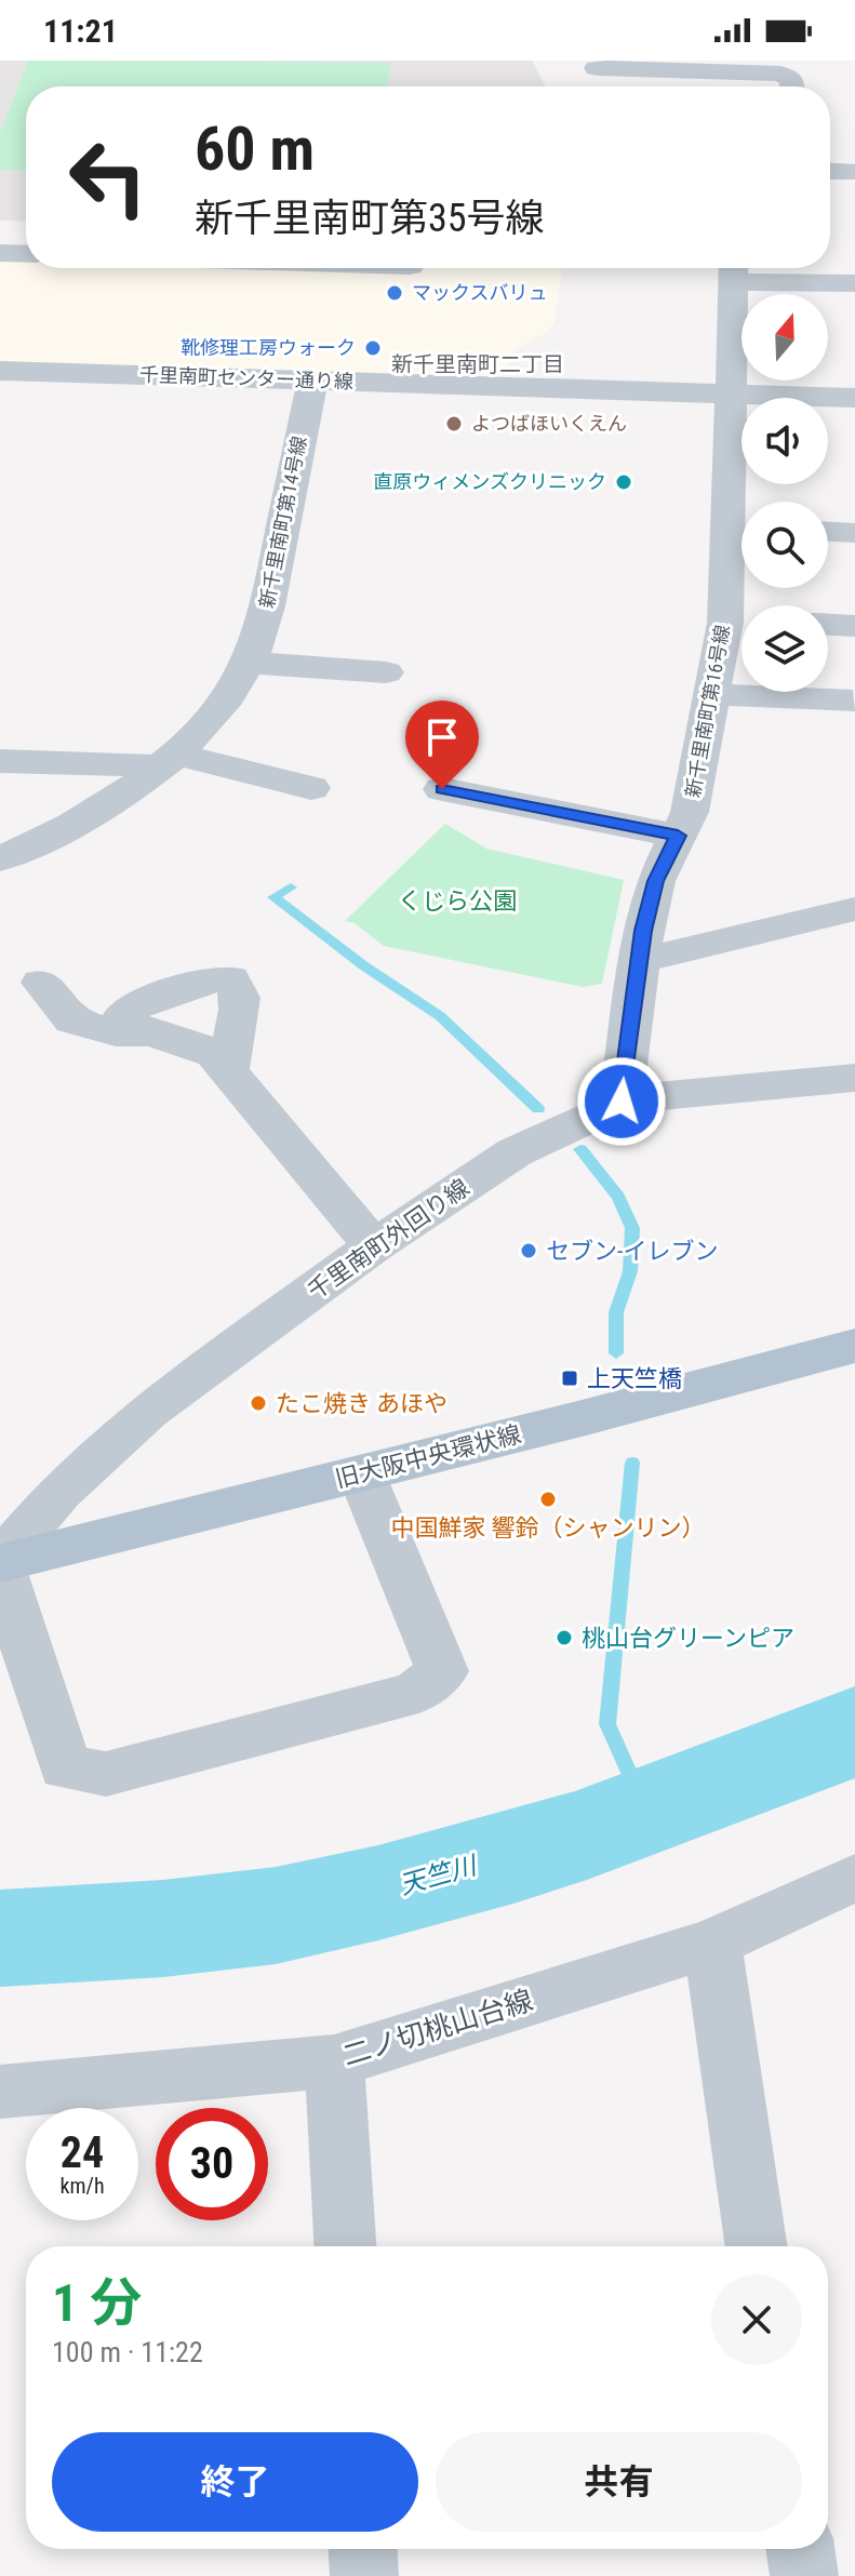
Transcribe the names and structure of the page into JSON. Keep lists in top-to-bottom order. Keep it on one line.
{"streets":{"main road":["旧大阪中央環状線"],"street":["千里南町センター通り線","新千里南町第14号線","新千里南町第16号線","千里南町外回り線","二ノ切桃山台線"]},"crossings":[["千里南町センター通り線","新千里南町第14号線"],["千里南町センター通り線","新千里南町第16号線"],["新千里南町第16号線","千里南町外回り線"],["千里南町外回り線","旧大阪中央環状線"]],"districts":["新千里南町二丁目"],"water":["天竺川"],"parks":["くじら公園"],"places":{"other":["マックスバリュ","靴修理工房ウォーク","よつばほいくえん","直原ウィメンズクリニック","セブン-イレブン","たこ焼き あほや","中国鮮家 響鈴（シャンリン）","桃山台グリーンピア"],"transit":["上天竺橋"]},"north":"top","page":{"status":"11:21","turn":["60 m","新千里南町第35号線"],"speed":"24 km/h","limit":"30","heading":["1 分","100 m · 11:22"],"buttons":["終了","共有"]}}
